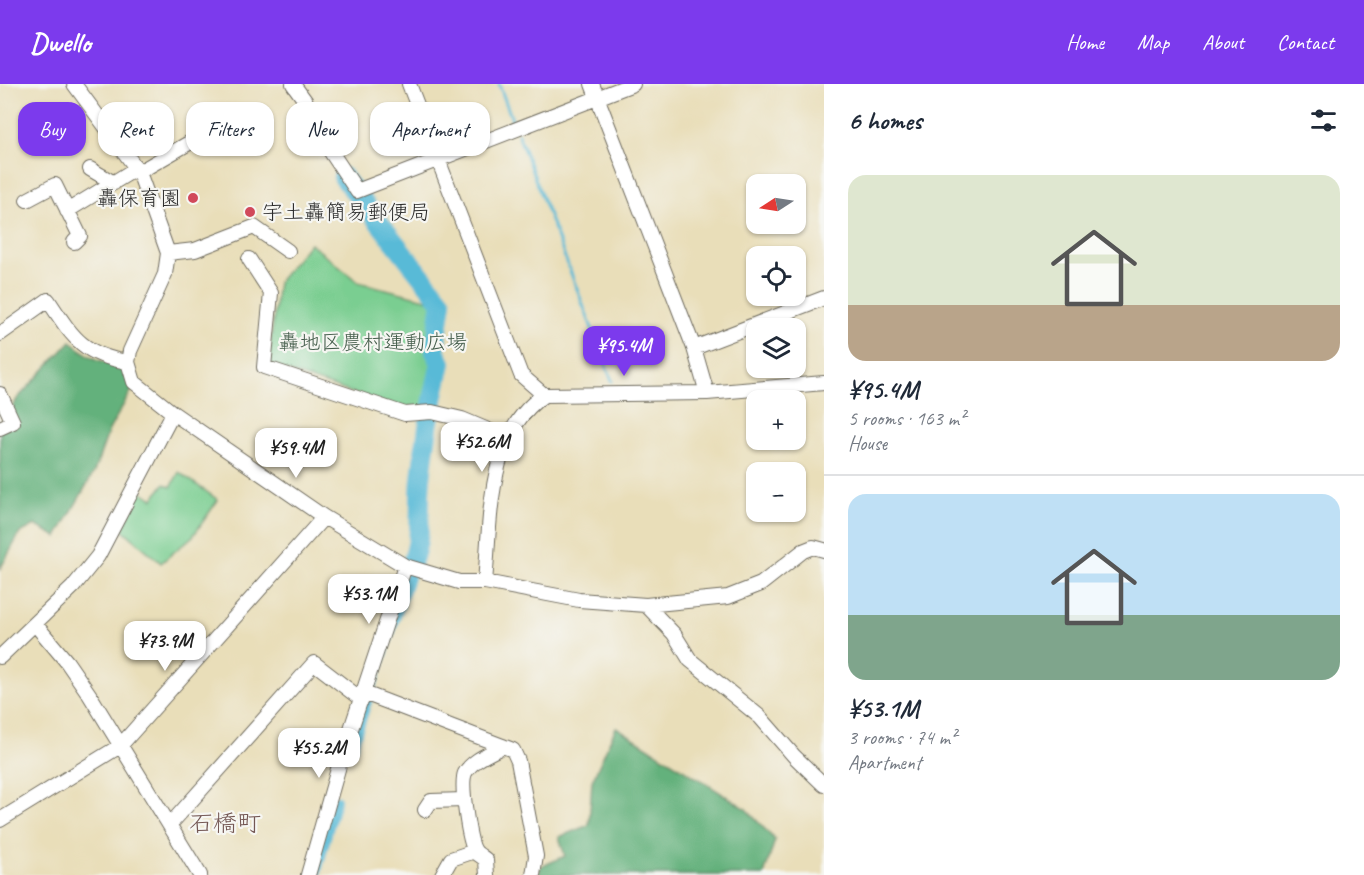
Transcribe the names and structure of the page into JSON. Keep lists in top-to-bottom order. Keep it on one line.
{"districts":["石橋町"],"parks":["轟地区農村運動広場"],"places":["轟保育園","宇土轟簡易郵便局"],"north":"left","page":{"header":"Dwello","nav":["Home","Map","About","Contact"],"heading":"6 homes","chip":["Buy","Rent","Filters","New","Apartment"],"list":[{"name":"¥95.4M","note":"5 rooms · 163 m² · House"},{"name":"¥53.1M","note":"3 rooms · 74 m² · Apartment"}],"map_buttons":["+","−"],"price":["¥95.4M","¥52.6M","¥59.4M","¥53.1M","¥73.9M","¥55.2M"]}}
